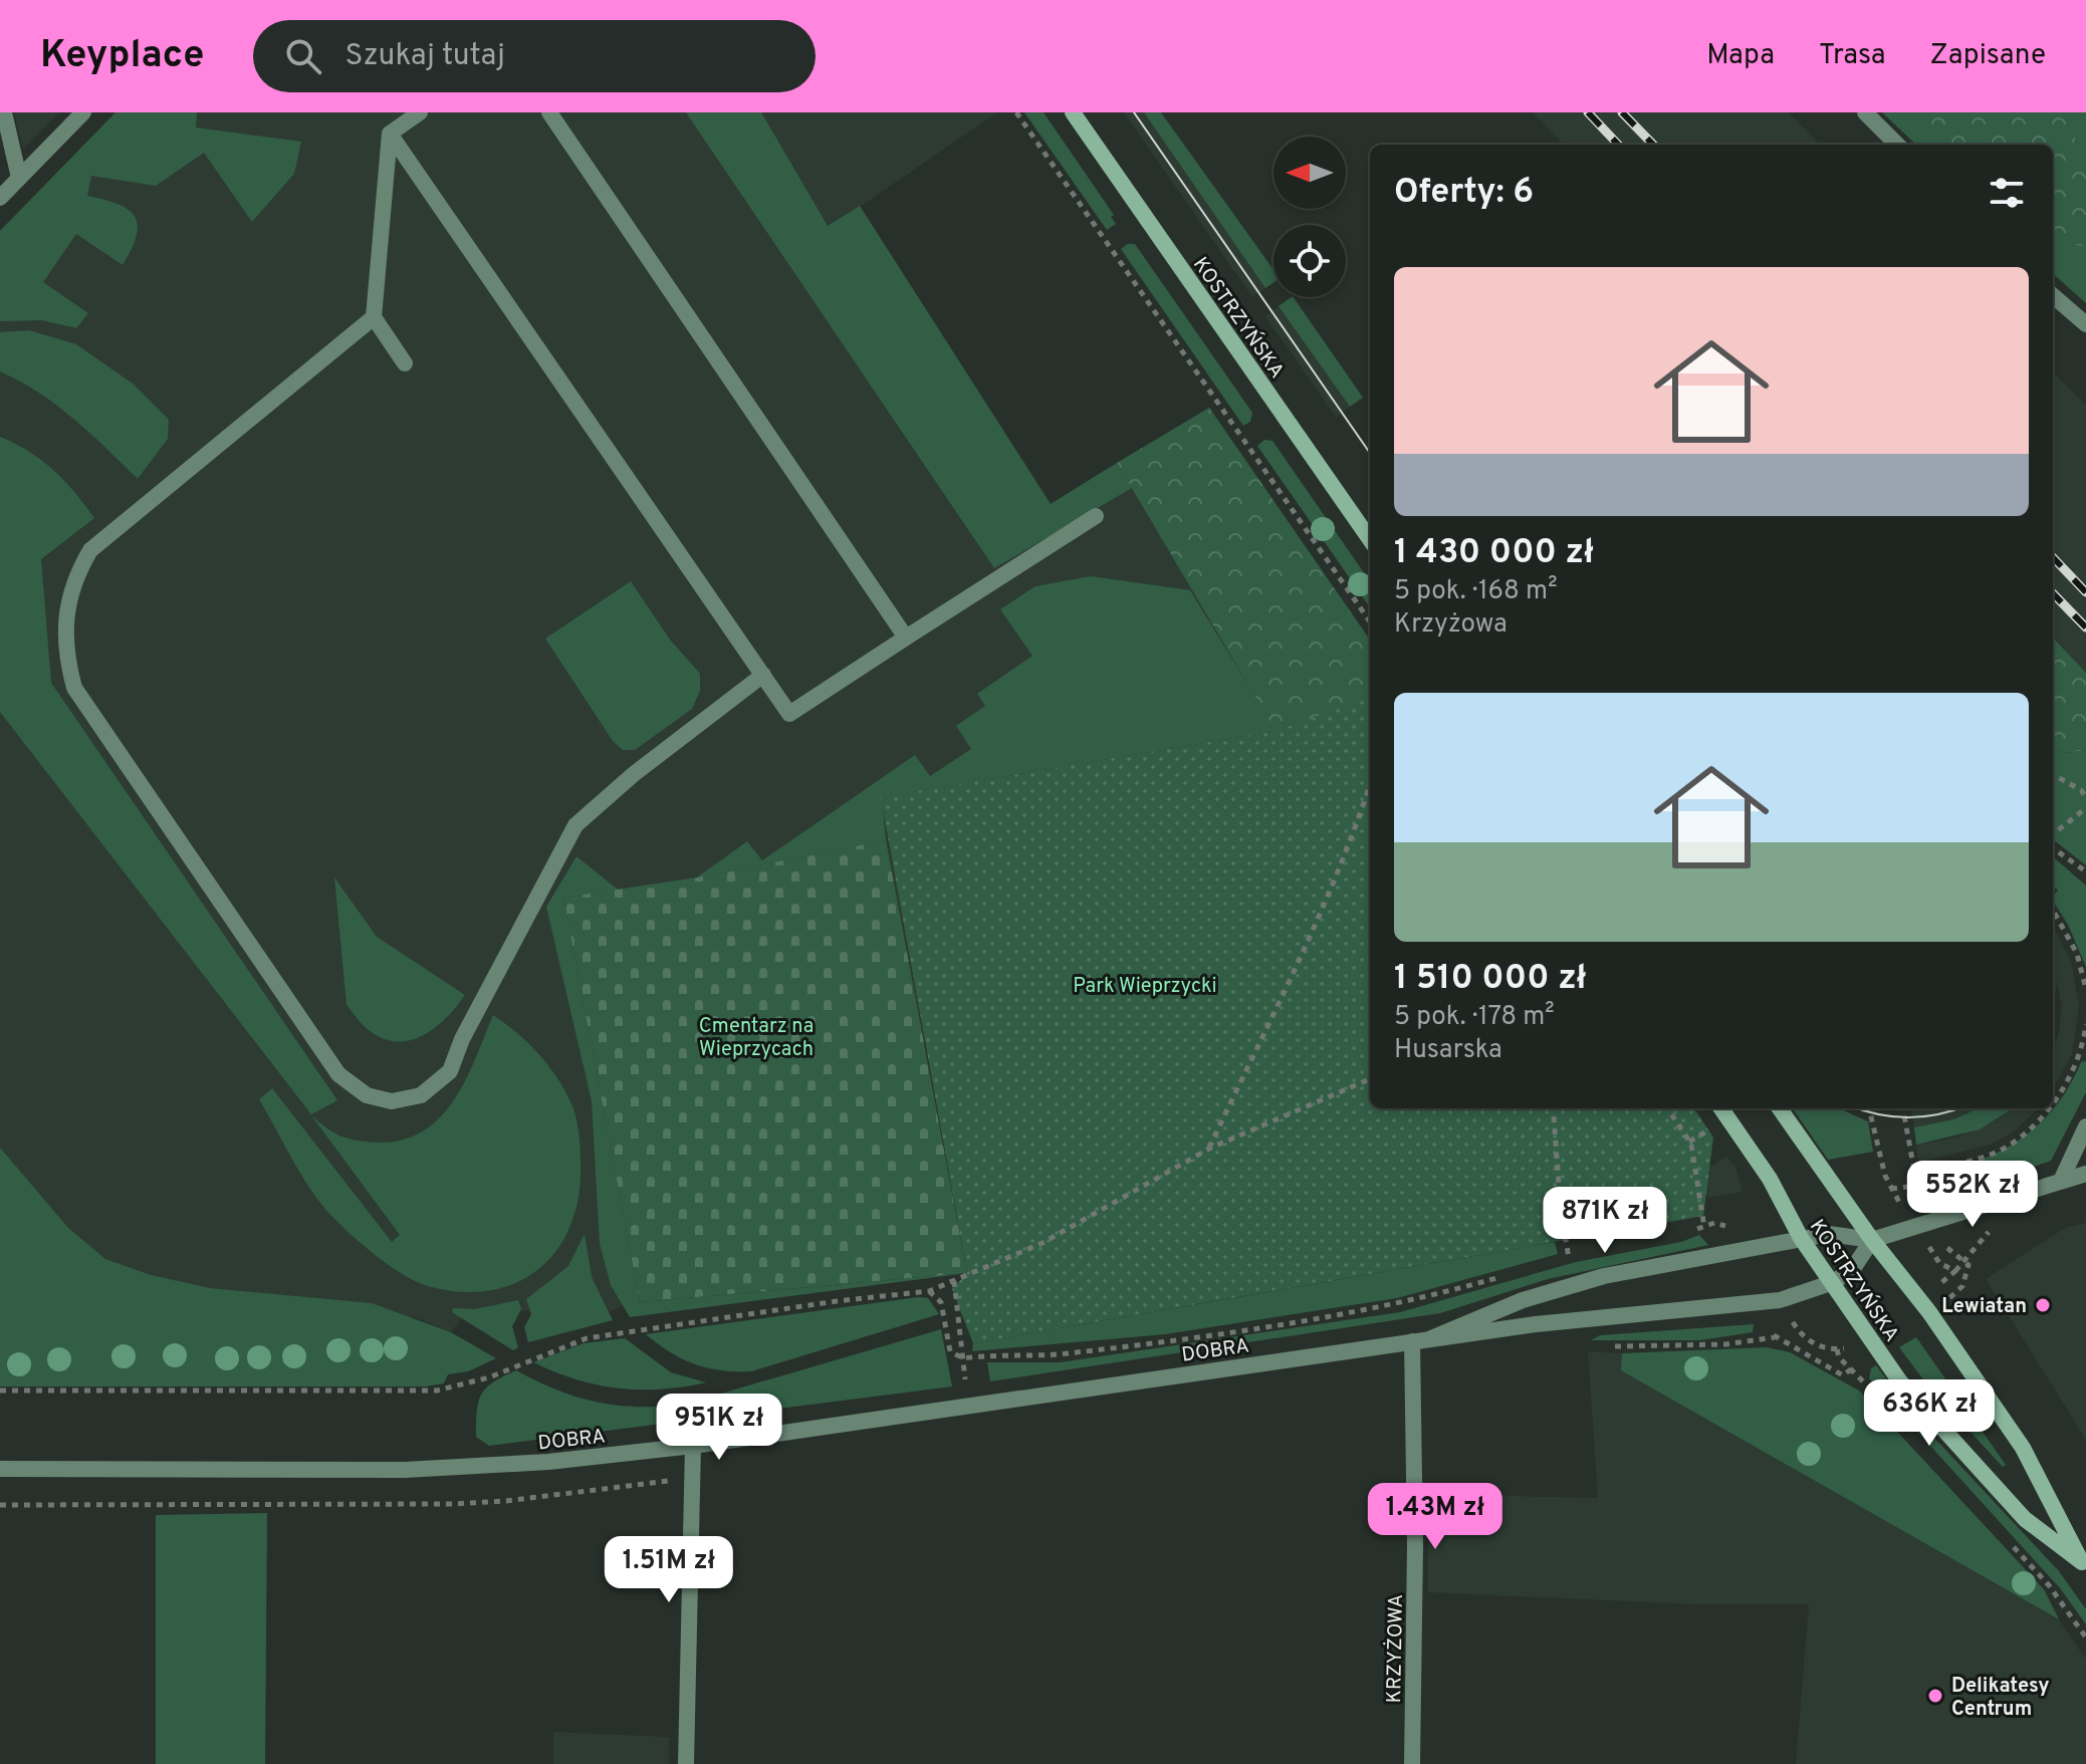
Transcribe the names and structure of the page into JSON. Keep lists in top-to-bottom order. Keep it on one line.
{"streets":{"main road":["KOSTRZYŃSKA"],"street":["DOBRA","KRZYŻOWA"]},"crossings":[["KOSTRZYŃSKA","DOBRA"],["DOBRA","KRZYŻOWA"]],"parks":["Park Wieprzycki","Cmentarz na Wieprzycach"],"places":["Lewiatan","Delikatesy Centrum"],"north":"left","page":{"header":"Keyplace","search":"Szukaj tutaj","nav":["Mapa","Trasa","Zapisane"],"heading":"Oferty: 6","list":[{"name":"1 430 000 zł","note":"5 pok. · 168 m² · Krzyżowa"},{"name":"1 510 000 zł","note":"5 pok. · 178 m² · Husarska"}],"price":["552K zł","871K zł","636K zł","951K zł","1.43M zł","1.51M zł"]}}
